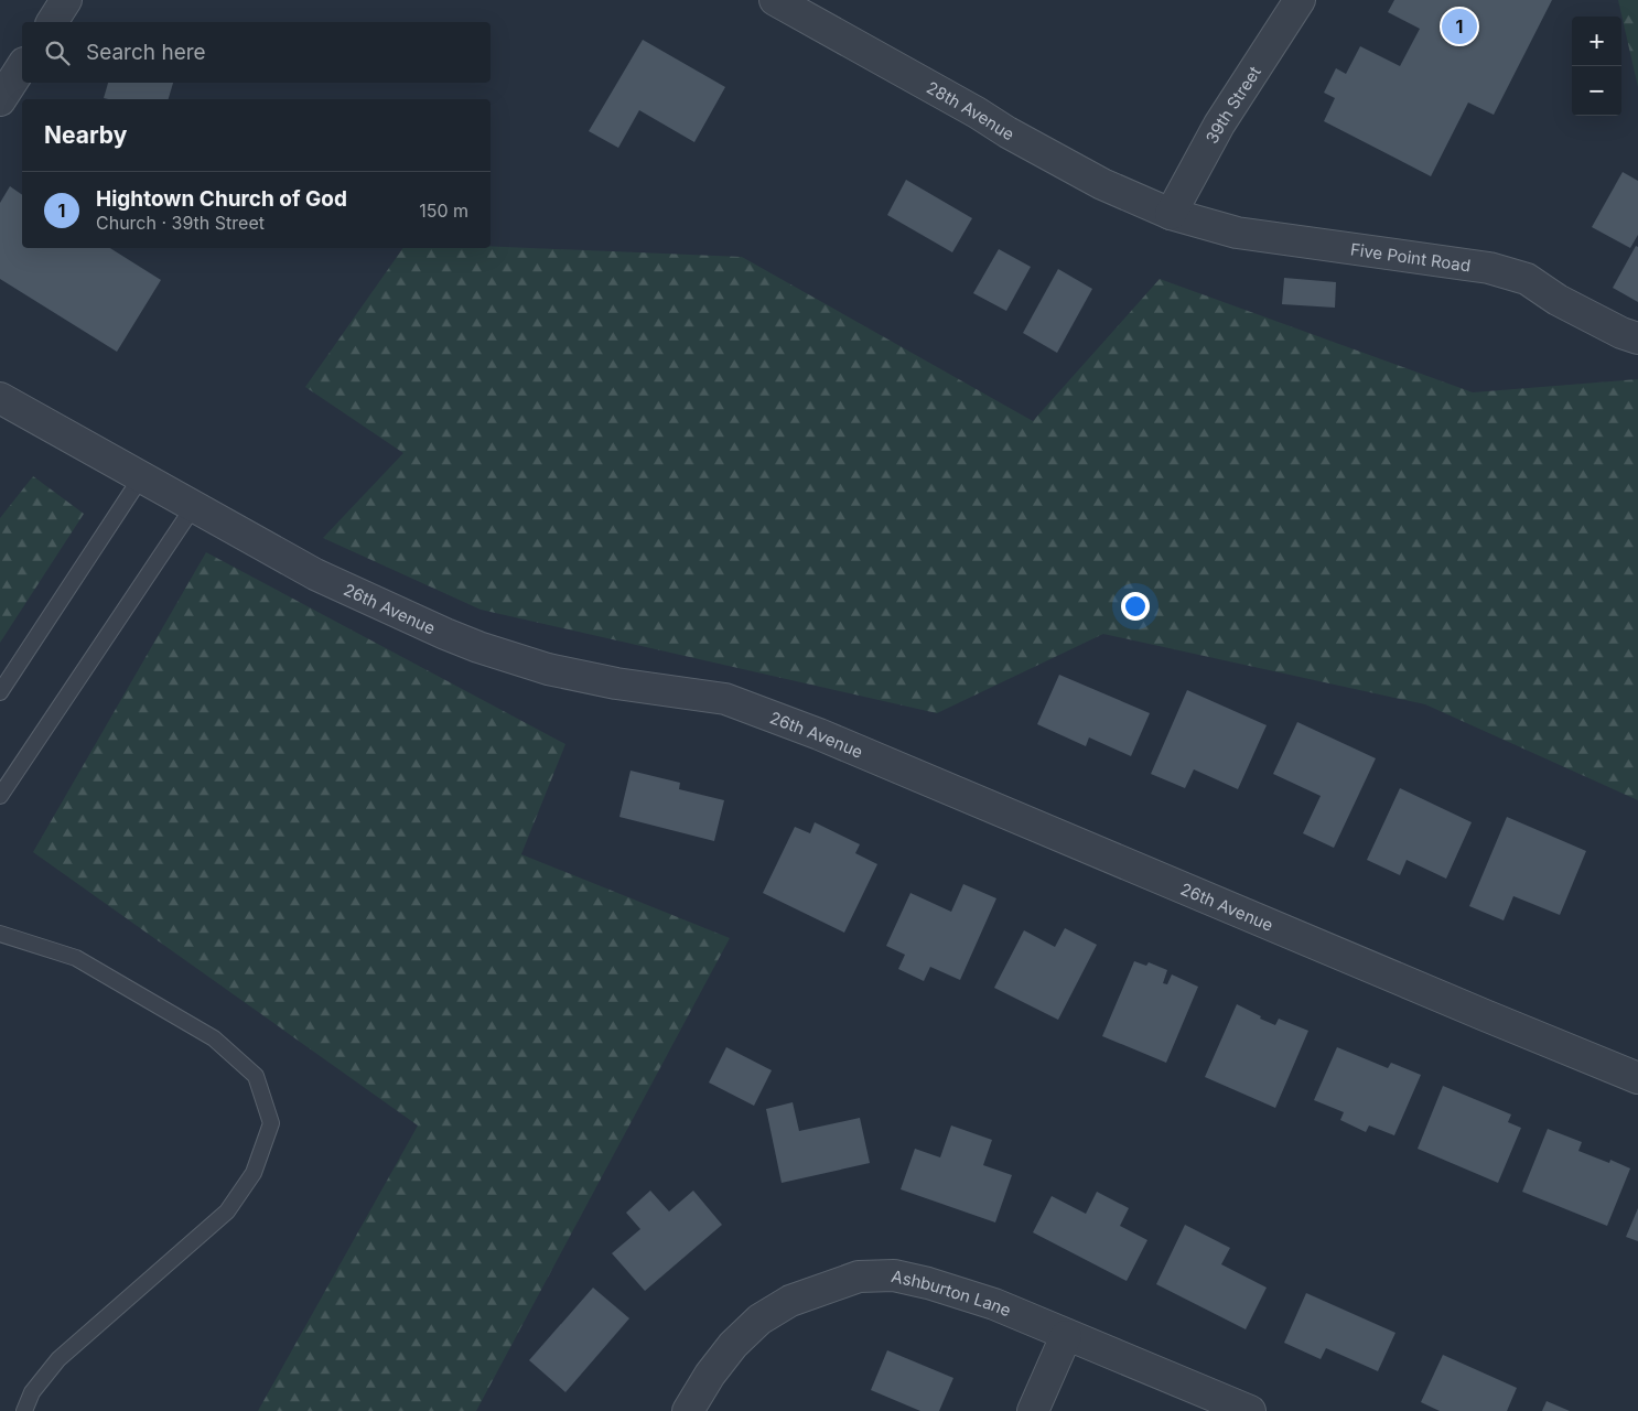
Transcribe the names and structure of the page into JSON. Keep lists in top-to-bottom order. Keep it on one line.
{"streets":{"street":["39th Street","28th Avenue","Five Point Road","26th Avenue","Ashburton Lane"]},"crossings":[["39th Street","28th Avenue"],["39th Street","Five Point Road"],["28th Avenue","Five Point Road"]],"page":{"pins":"1","map_buttons":["+","−"],"search":"Search here","heading":"Nearby","list":[{"mark":"1","name":"Hightown Church of God","note":"Church · 39th Street","value":"150 m"}]}}
